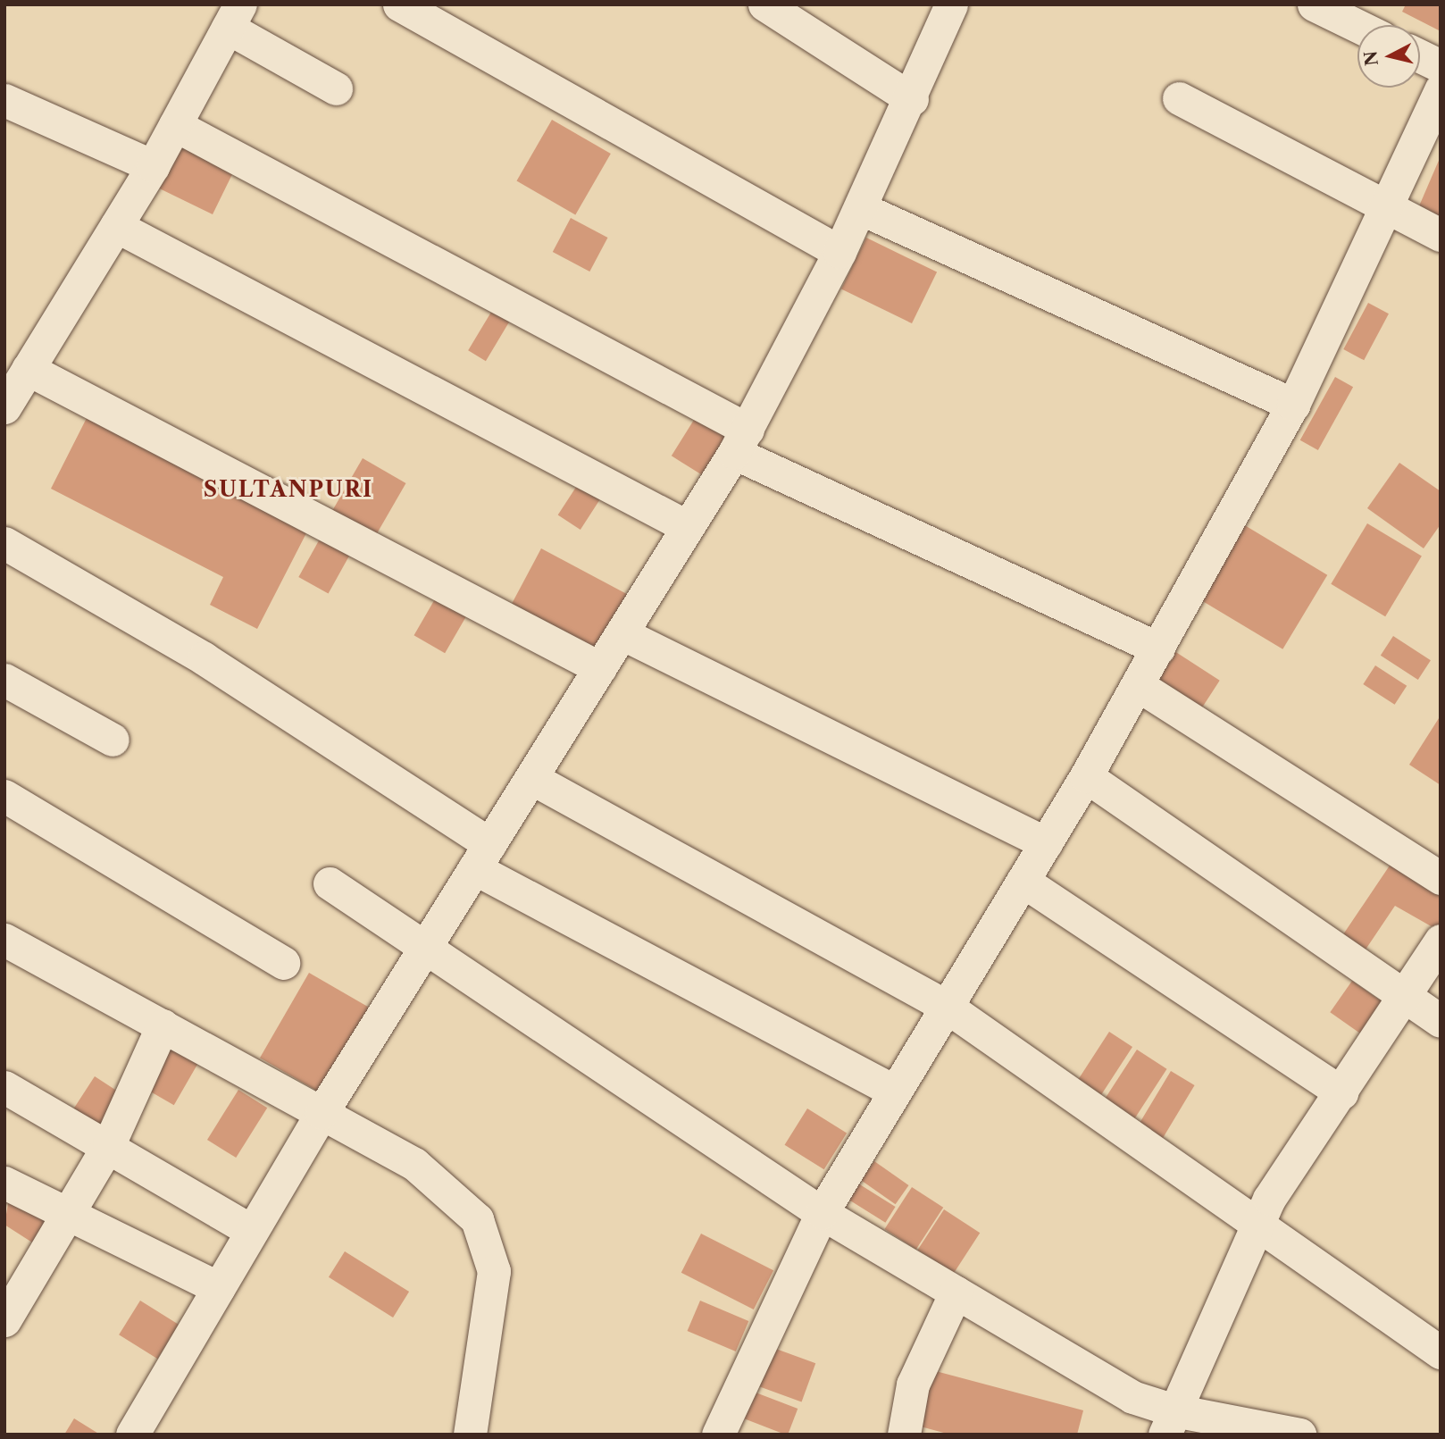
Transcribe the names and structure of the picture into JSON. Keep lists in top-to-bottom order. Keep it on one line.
{"districts":["SULTANPURI"],"north":"left"}
